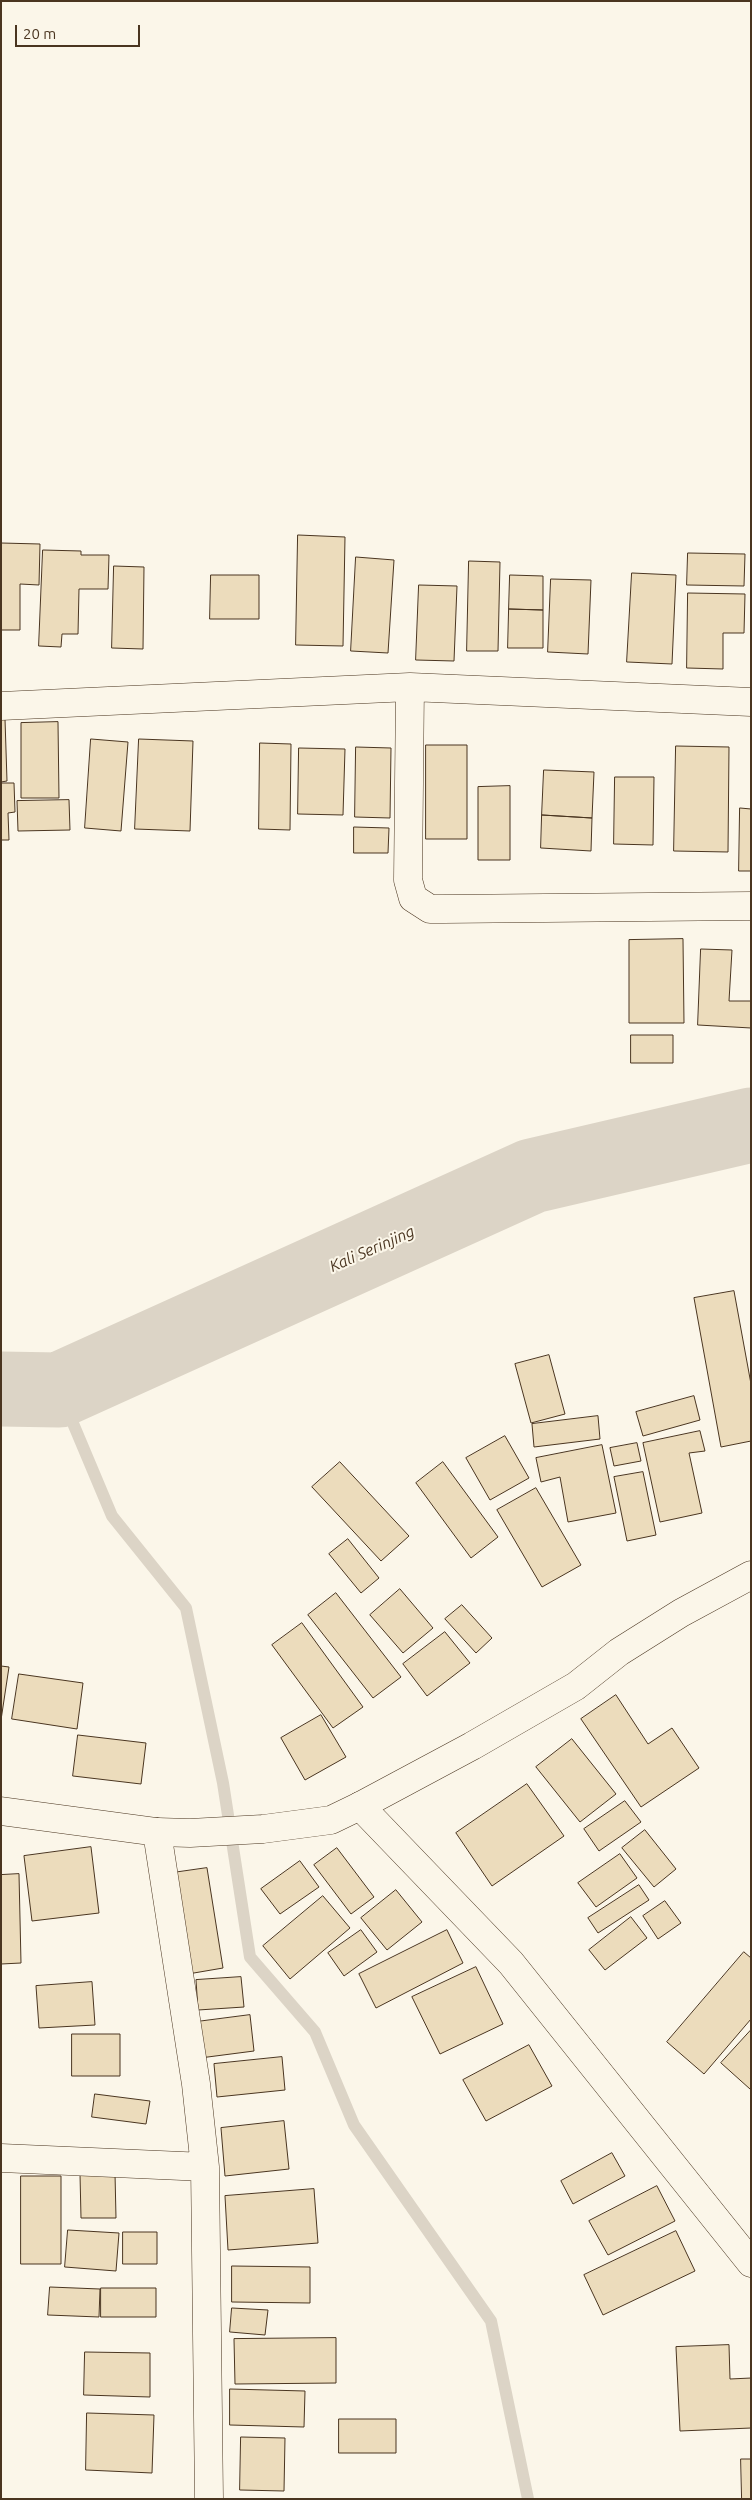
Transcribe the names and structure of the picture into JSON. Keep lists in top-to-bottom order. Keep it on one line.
{"water":["Kali Serinjing"],"scale_bar":"20 m"}
